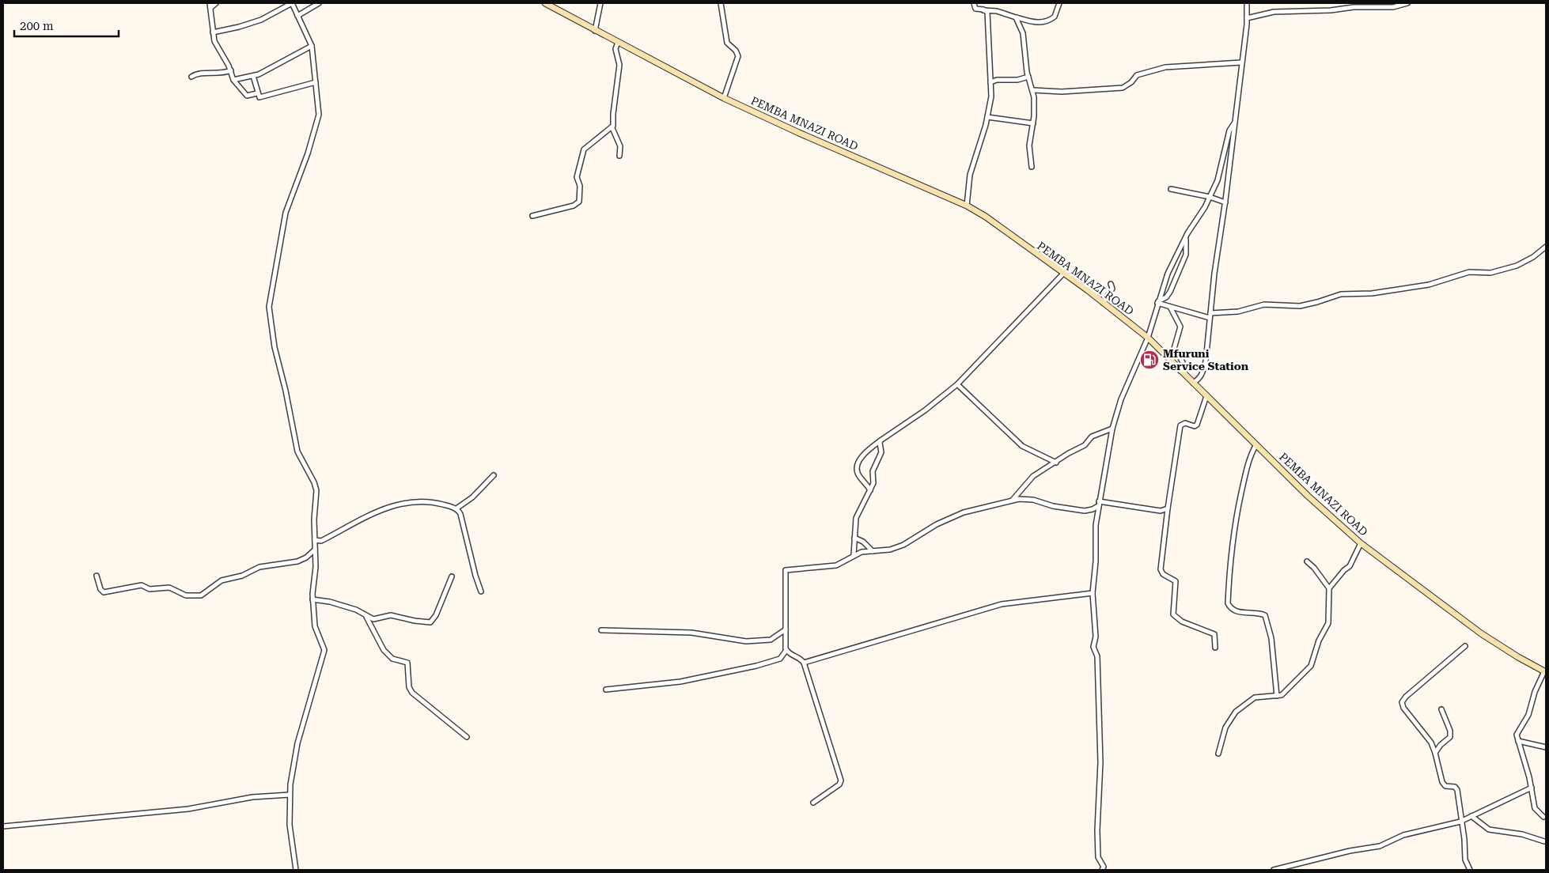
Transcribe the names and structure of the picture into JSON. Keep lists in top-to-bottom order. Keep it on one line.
{"streets":{"main road":["PEMBA MNAZI ROAD"]},"places":{"fuel station":["Mfuruni Service Station"]},"scale_bar":"200 m"}
